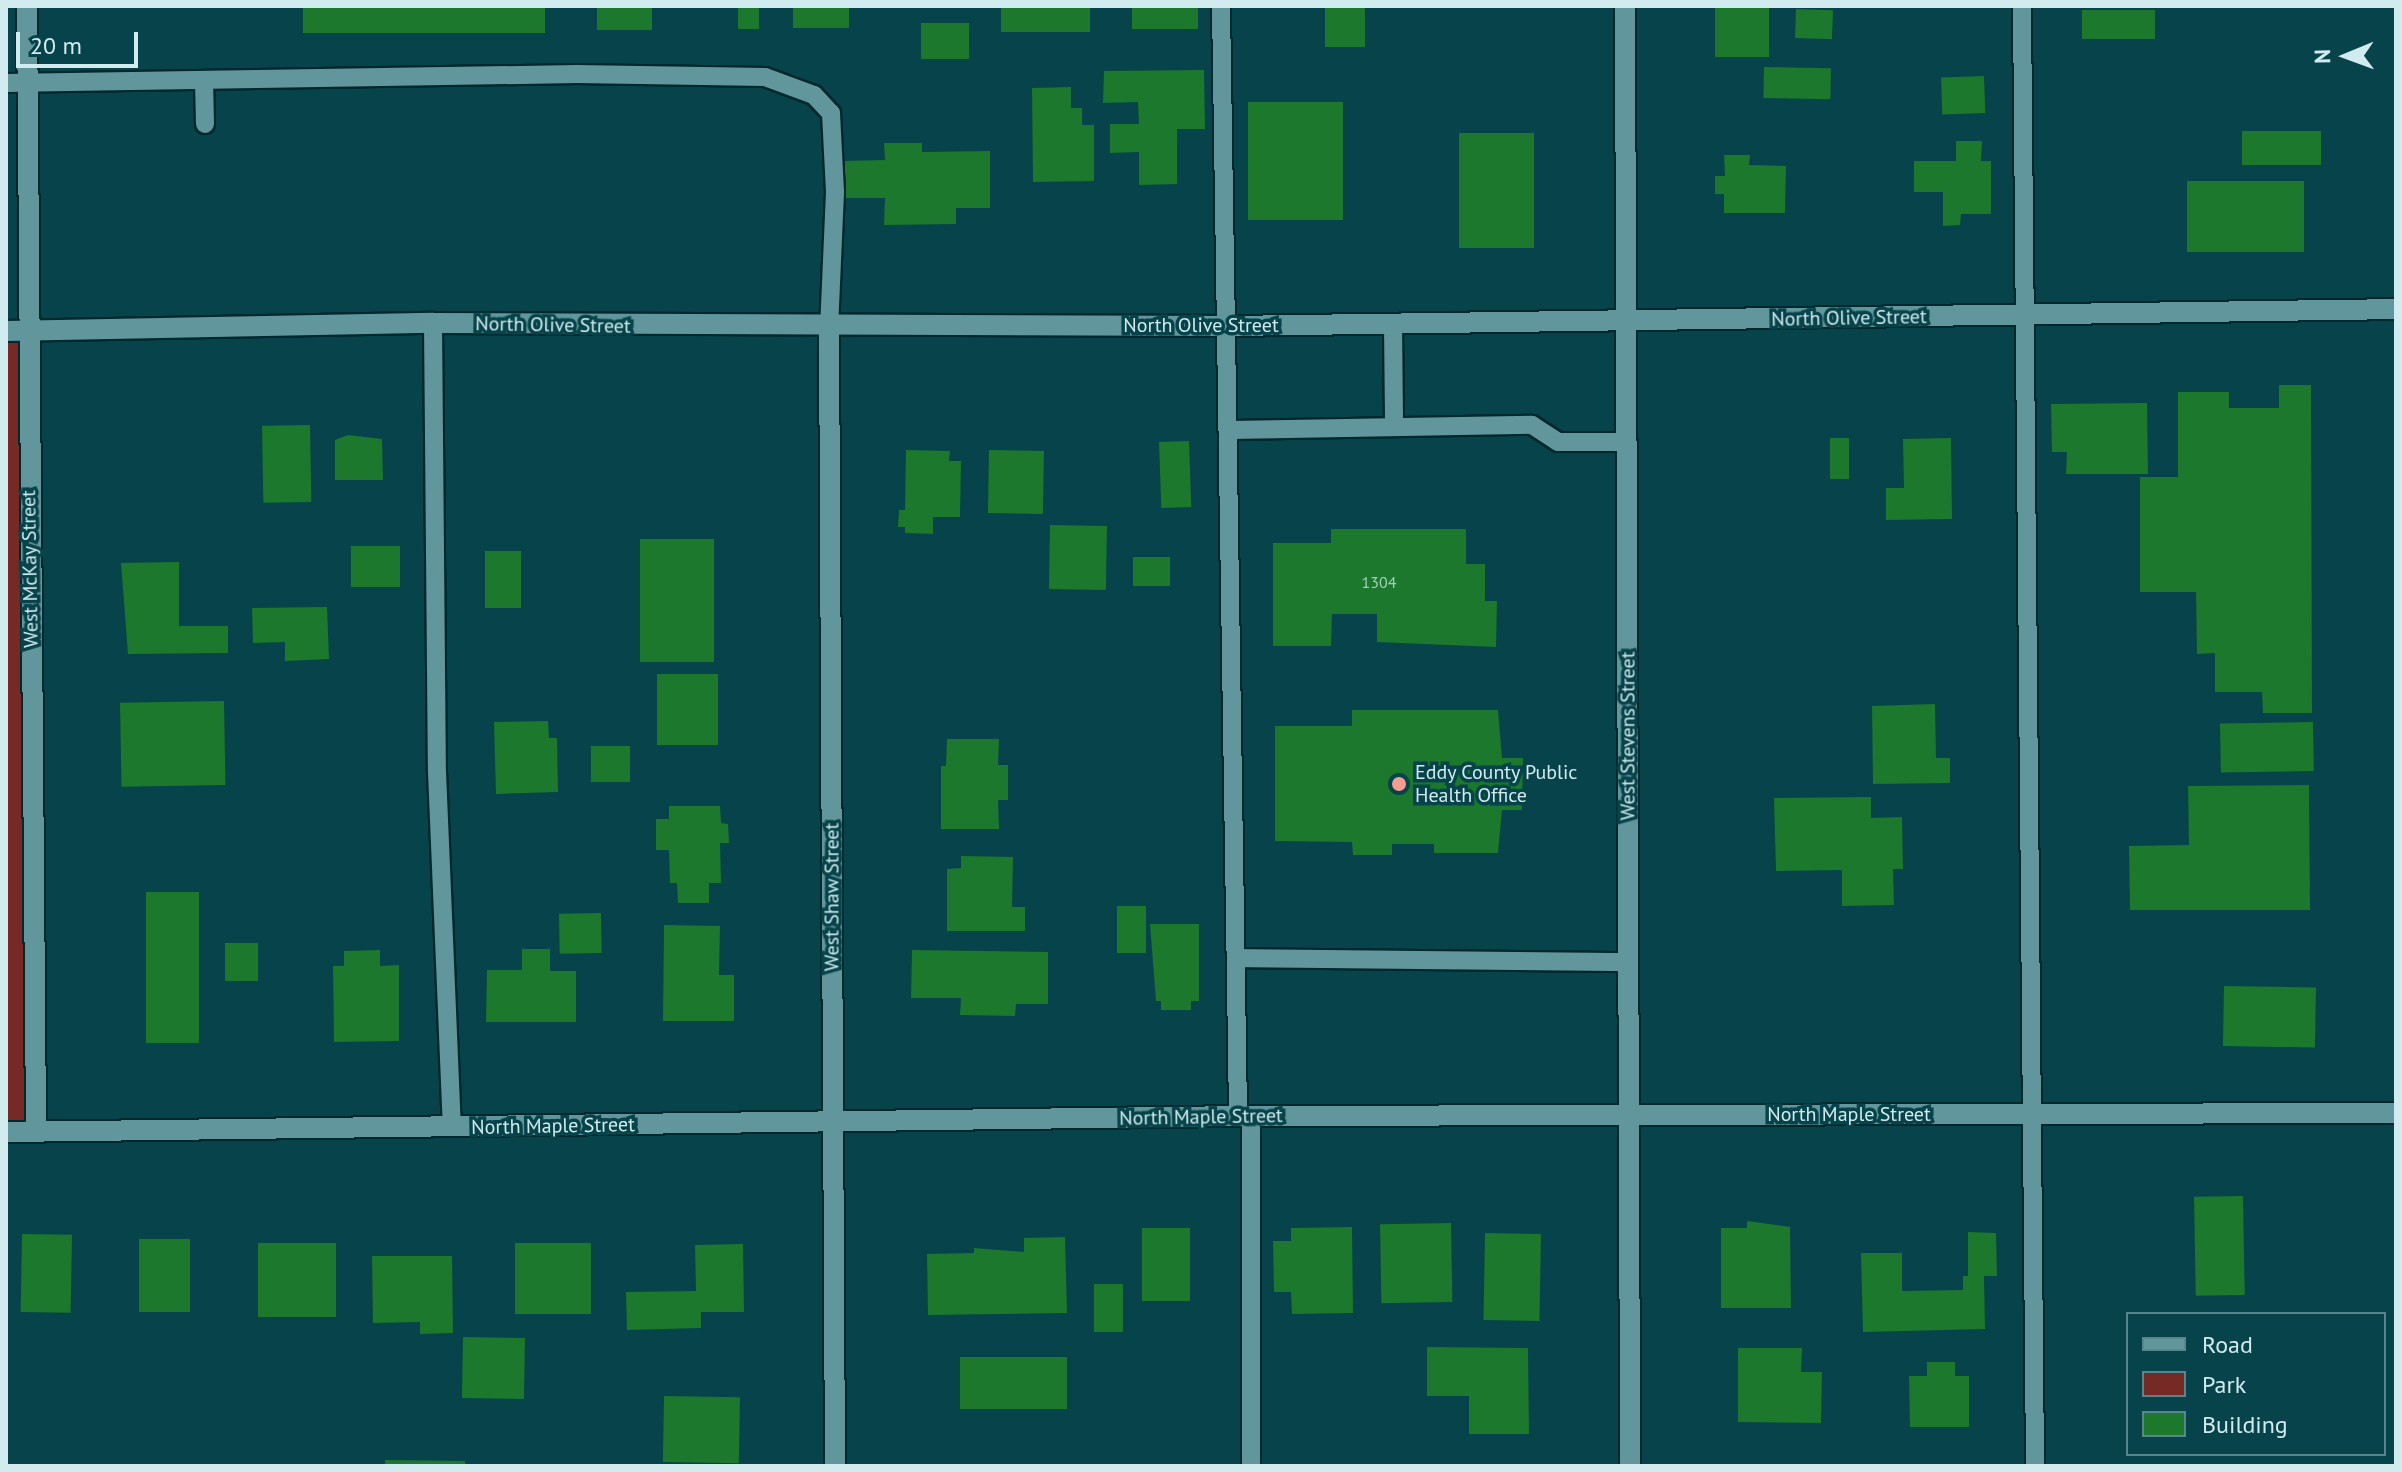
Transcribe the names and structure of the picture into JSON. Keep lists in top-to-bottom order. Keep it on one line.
{"streets":{"street":["North Olive Street","West McKay Street","West Stevens Street","West Shaw Street","North Maple Street"]},"crossings":[["North Olive Street","West McKay Street"],["North Olive Street","West Stevens Street"],["North Olive Street","West Shaw Street"],["West McKay Street","North Maple Street"],["West Stevens Street","North Maple Street"],["West Shaw Street","North Maple Street"]],"places":["Eddy County Public Health Office"],"house_numbers":["1304"],"legend":["Road","Park","Building"],"scale_bar":"20 m","north":"left"}
